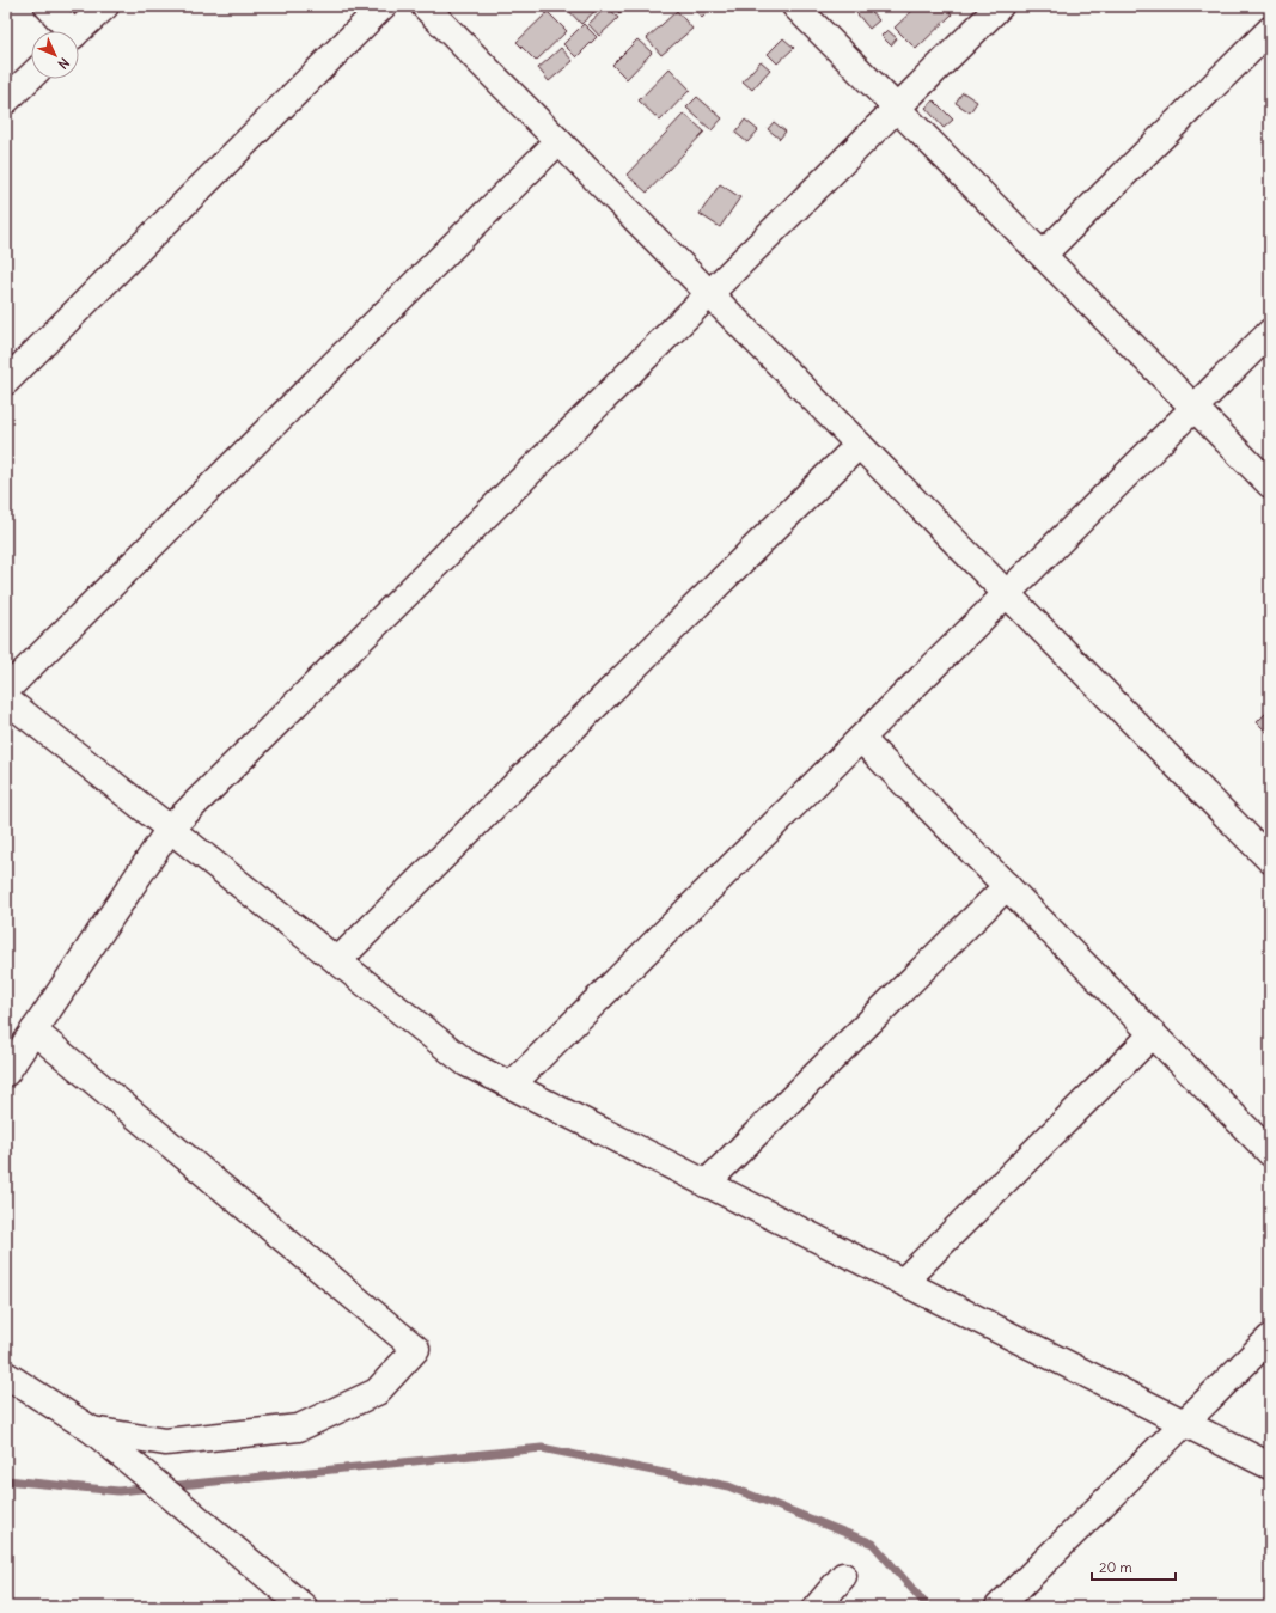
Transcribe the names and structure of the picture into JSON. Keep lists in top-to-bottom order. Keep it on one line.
{"scale_bar":"20 m","north":"bottom right"}
